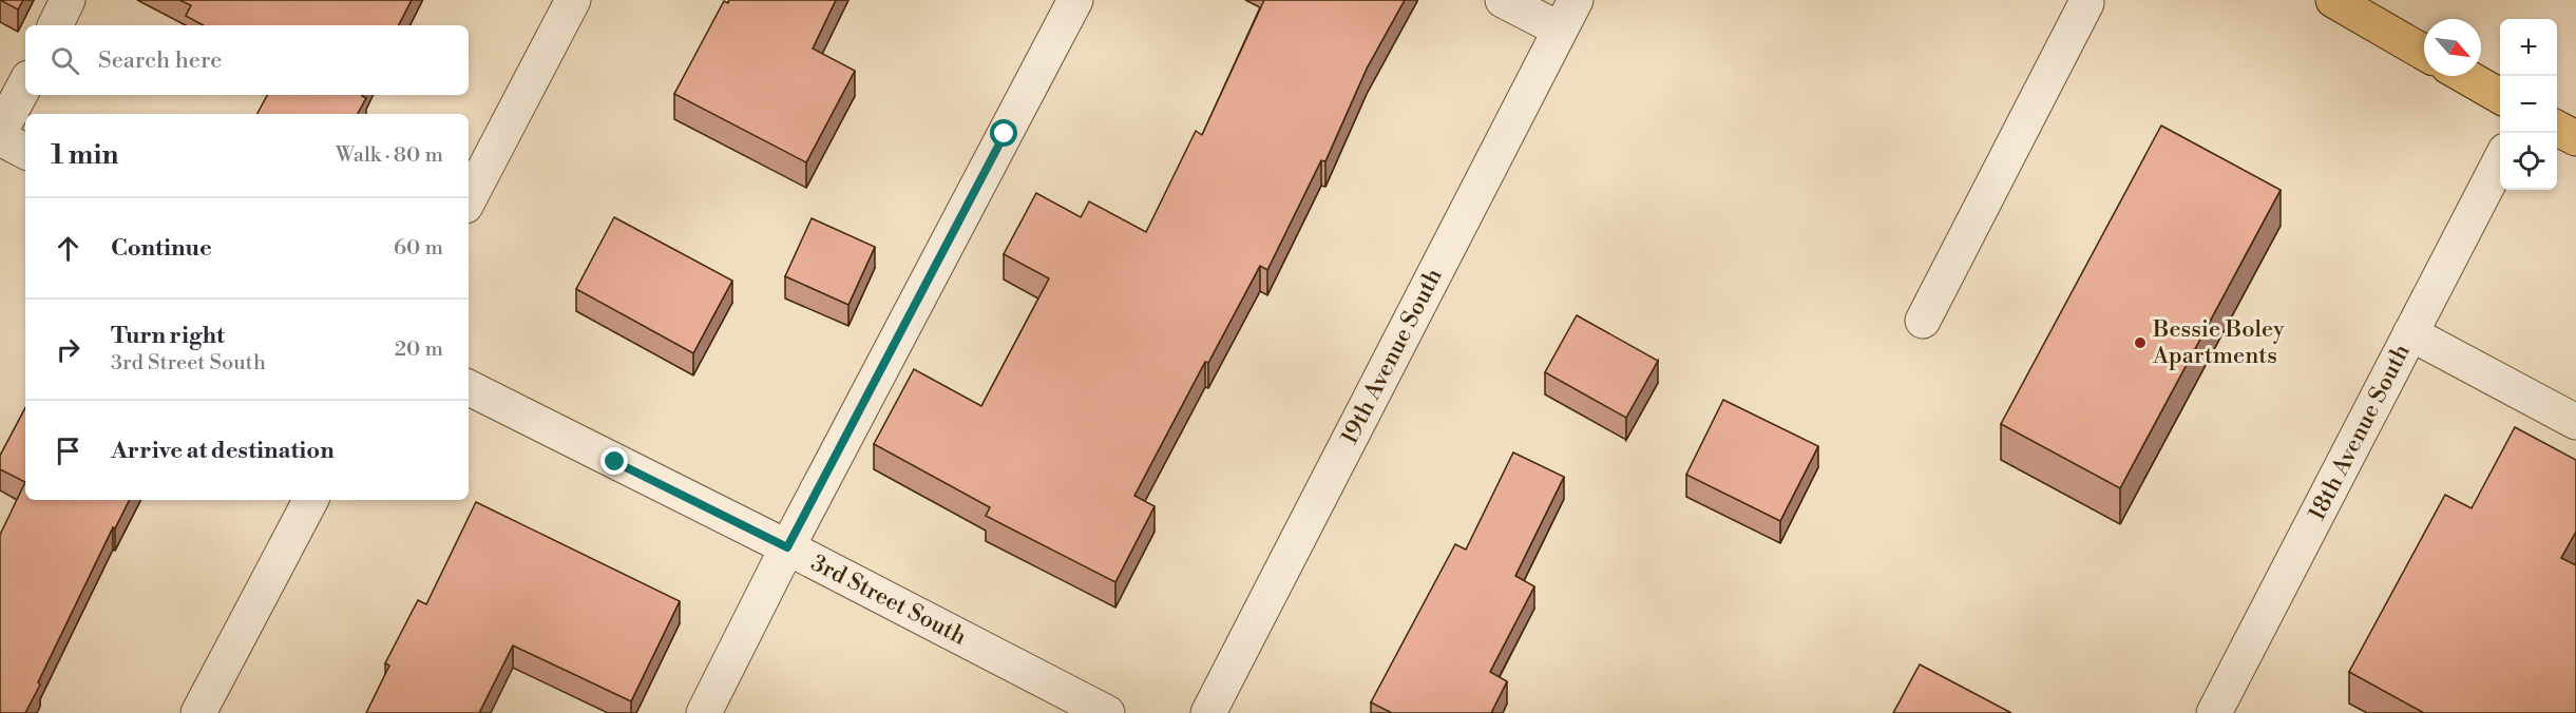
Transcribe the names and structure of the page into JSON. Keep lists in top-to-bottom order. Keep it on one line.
{"streets":{"street":["19th Avenue South","18th Avenue South","3rd Street South"]},"places":["Bessie Boley Apartments"],"north":"bottom right","page":{"map_buttons":["+","−"],"search":"Search here","heading":["1 min","Walk · 80 m"],"list":[["Continue","60 m"],["Turn right","3rd Street South","20 m"],"Arrive at destination"]}}
